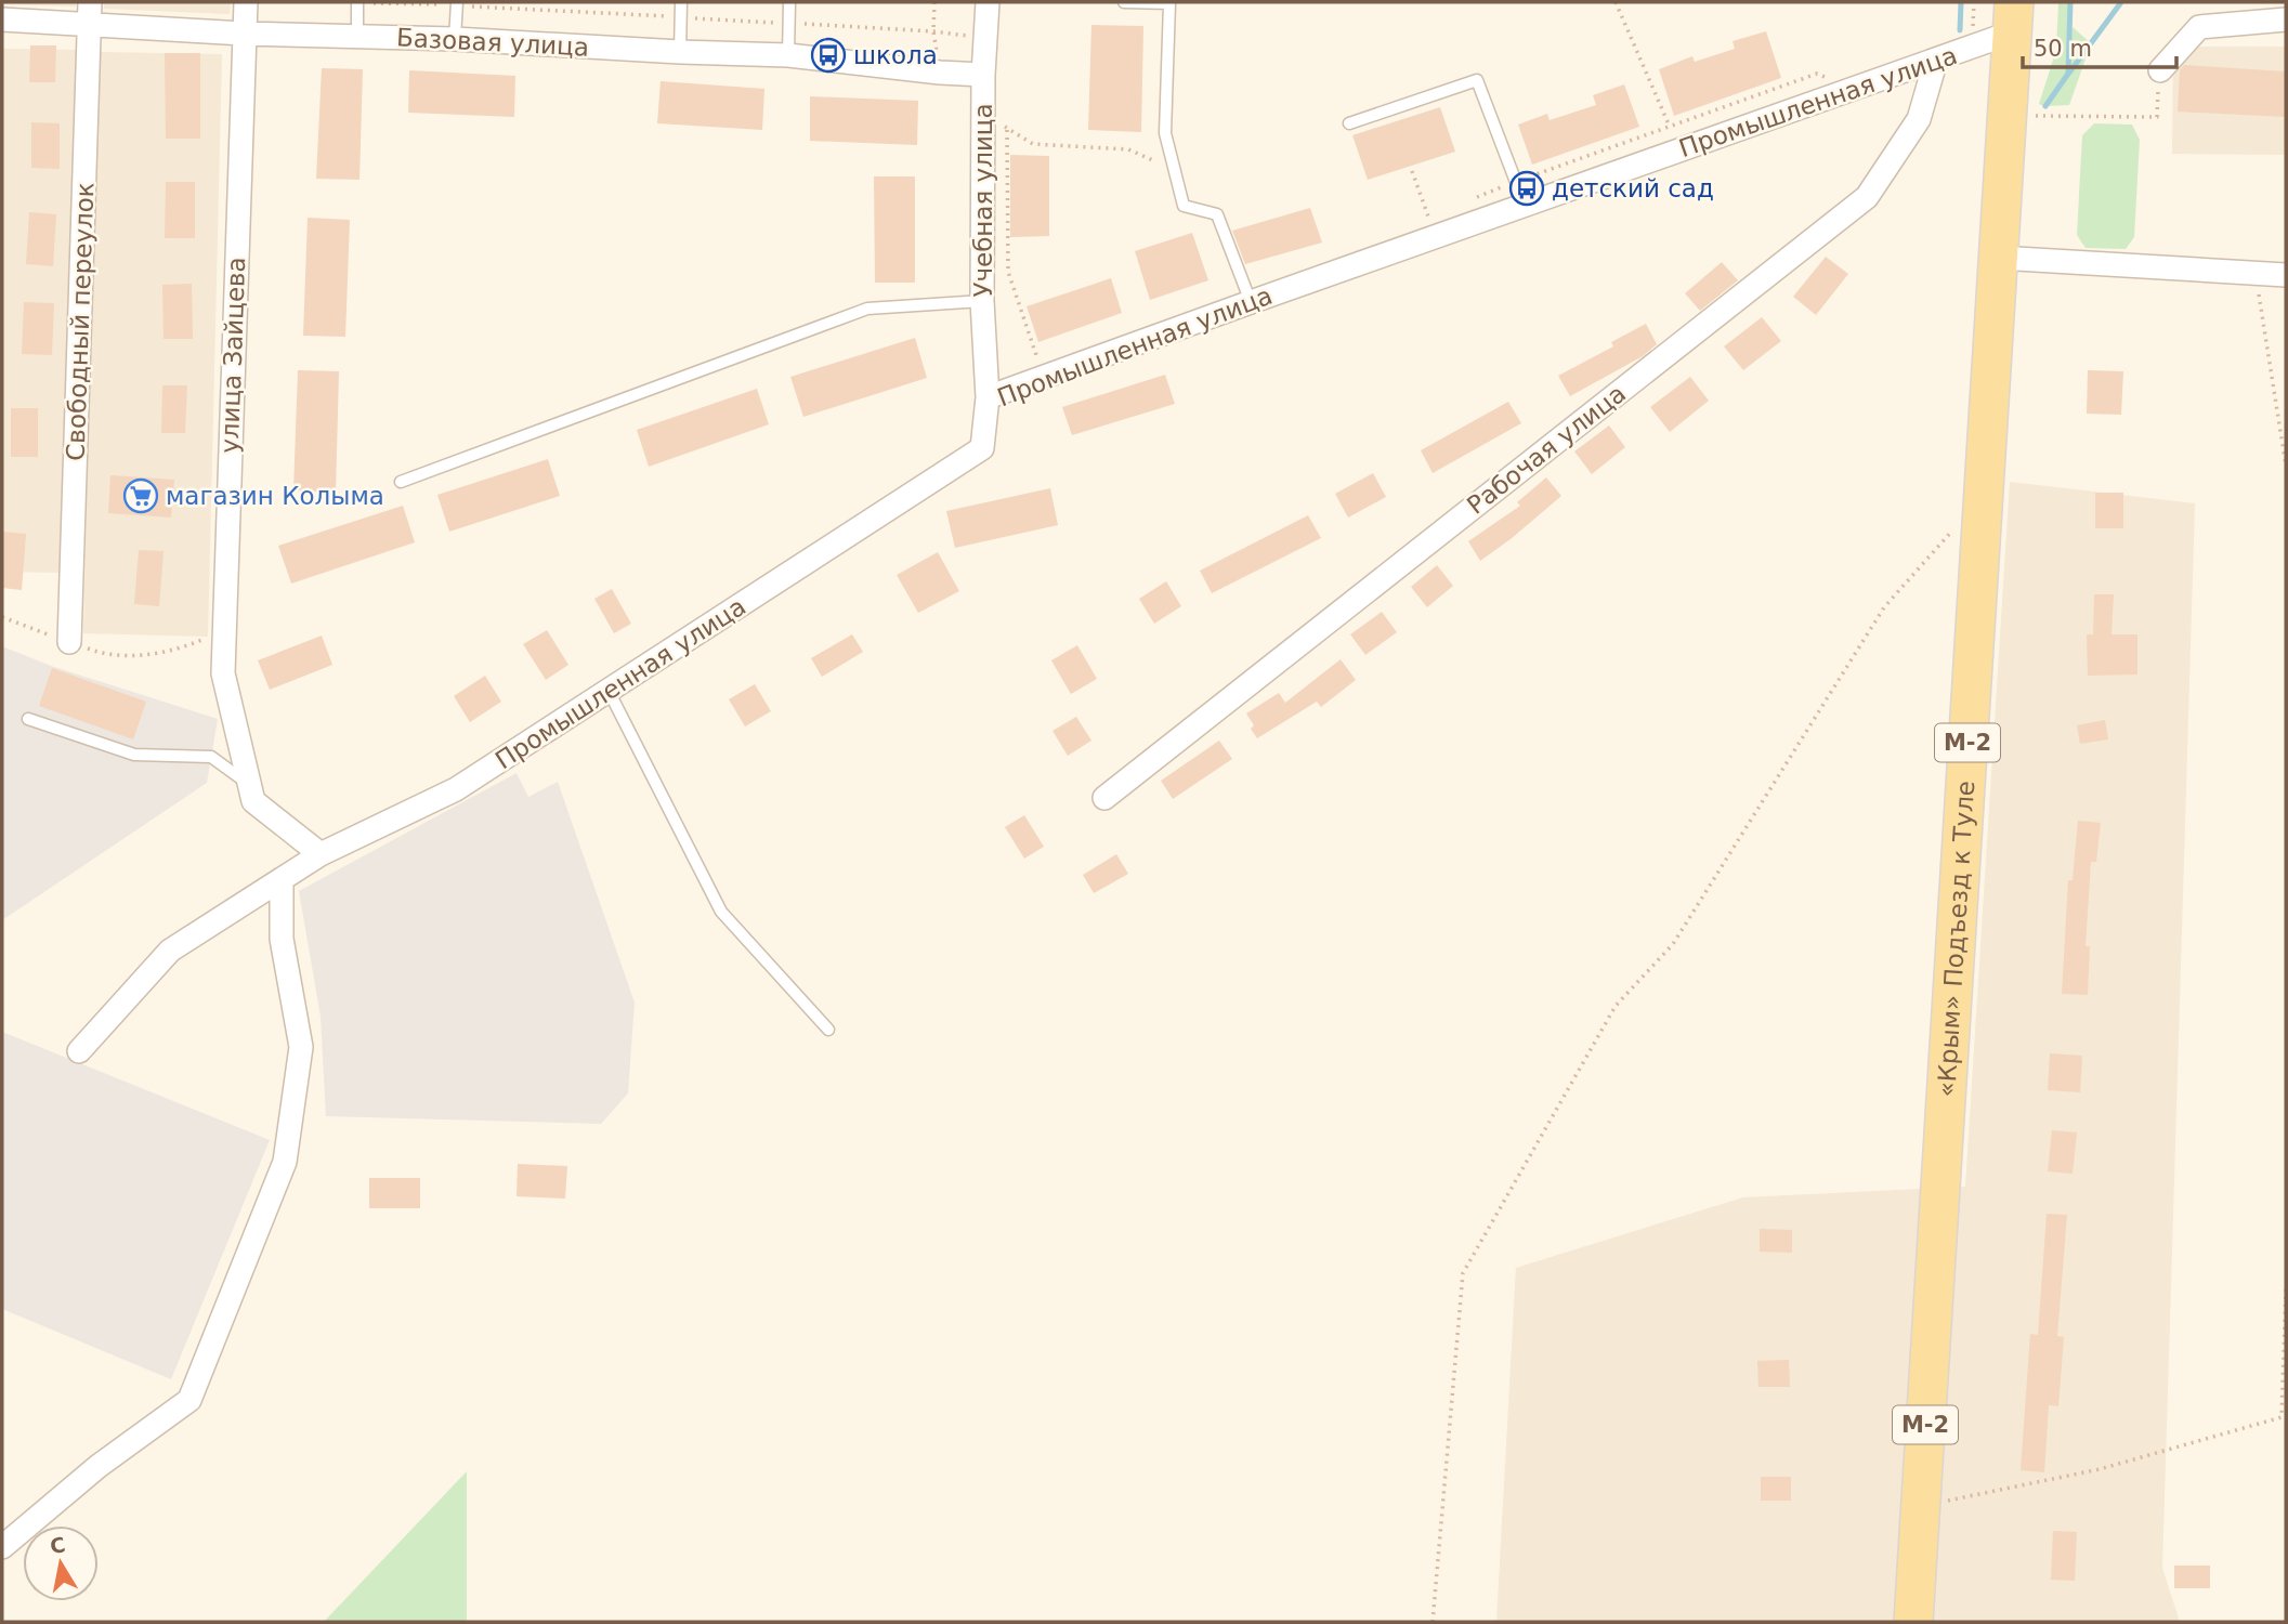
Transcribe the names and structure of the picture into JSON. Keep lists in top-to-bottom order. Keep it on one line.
{"streets":{"main road":["М-2","«Крым» Подъезд к Туле"],"street":["Базовая улица","Промышленная улица","Учебная улица","Свободный переулок","улица Зайцева","Рабочая улица"]},"crossings":[["Базовая улица","Учебная улица"],["Базовая улица","Свободный переулок"],["Базовая улица","улица Зайцева"],["Промышленная улица","Учебная улица"],["Промышленная улица","улица Зайцева"],["Промышленная улица","Рабочая улица"],["Промышленная улица","«Крым» Подъезд к Туле"]],"places":{"bus stop":["школа","детский сад"],"supermarket":["магазин Колыма"]},"scale_bar":"50 m","north":"top"}
